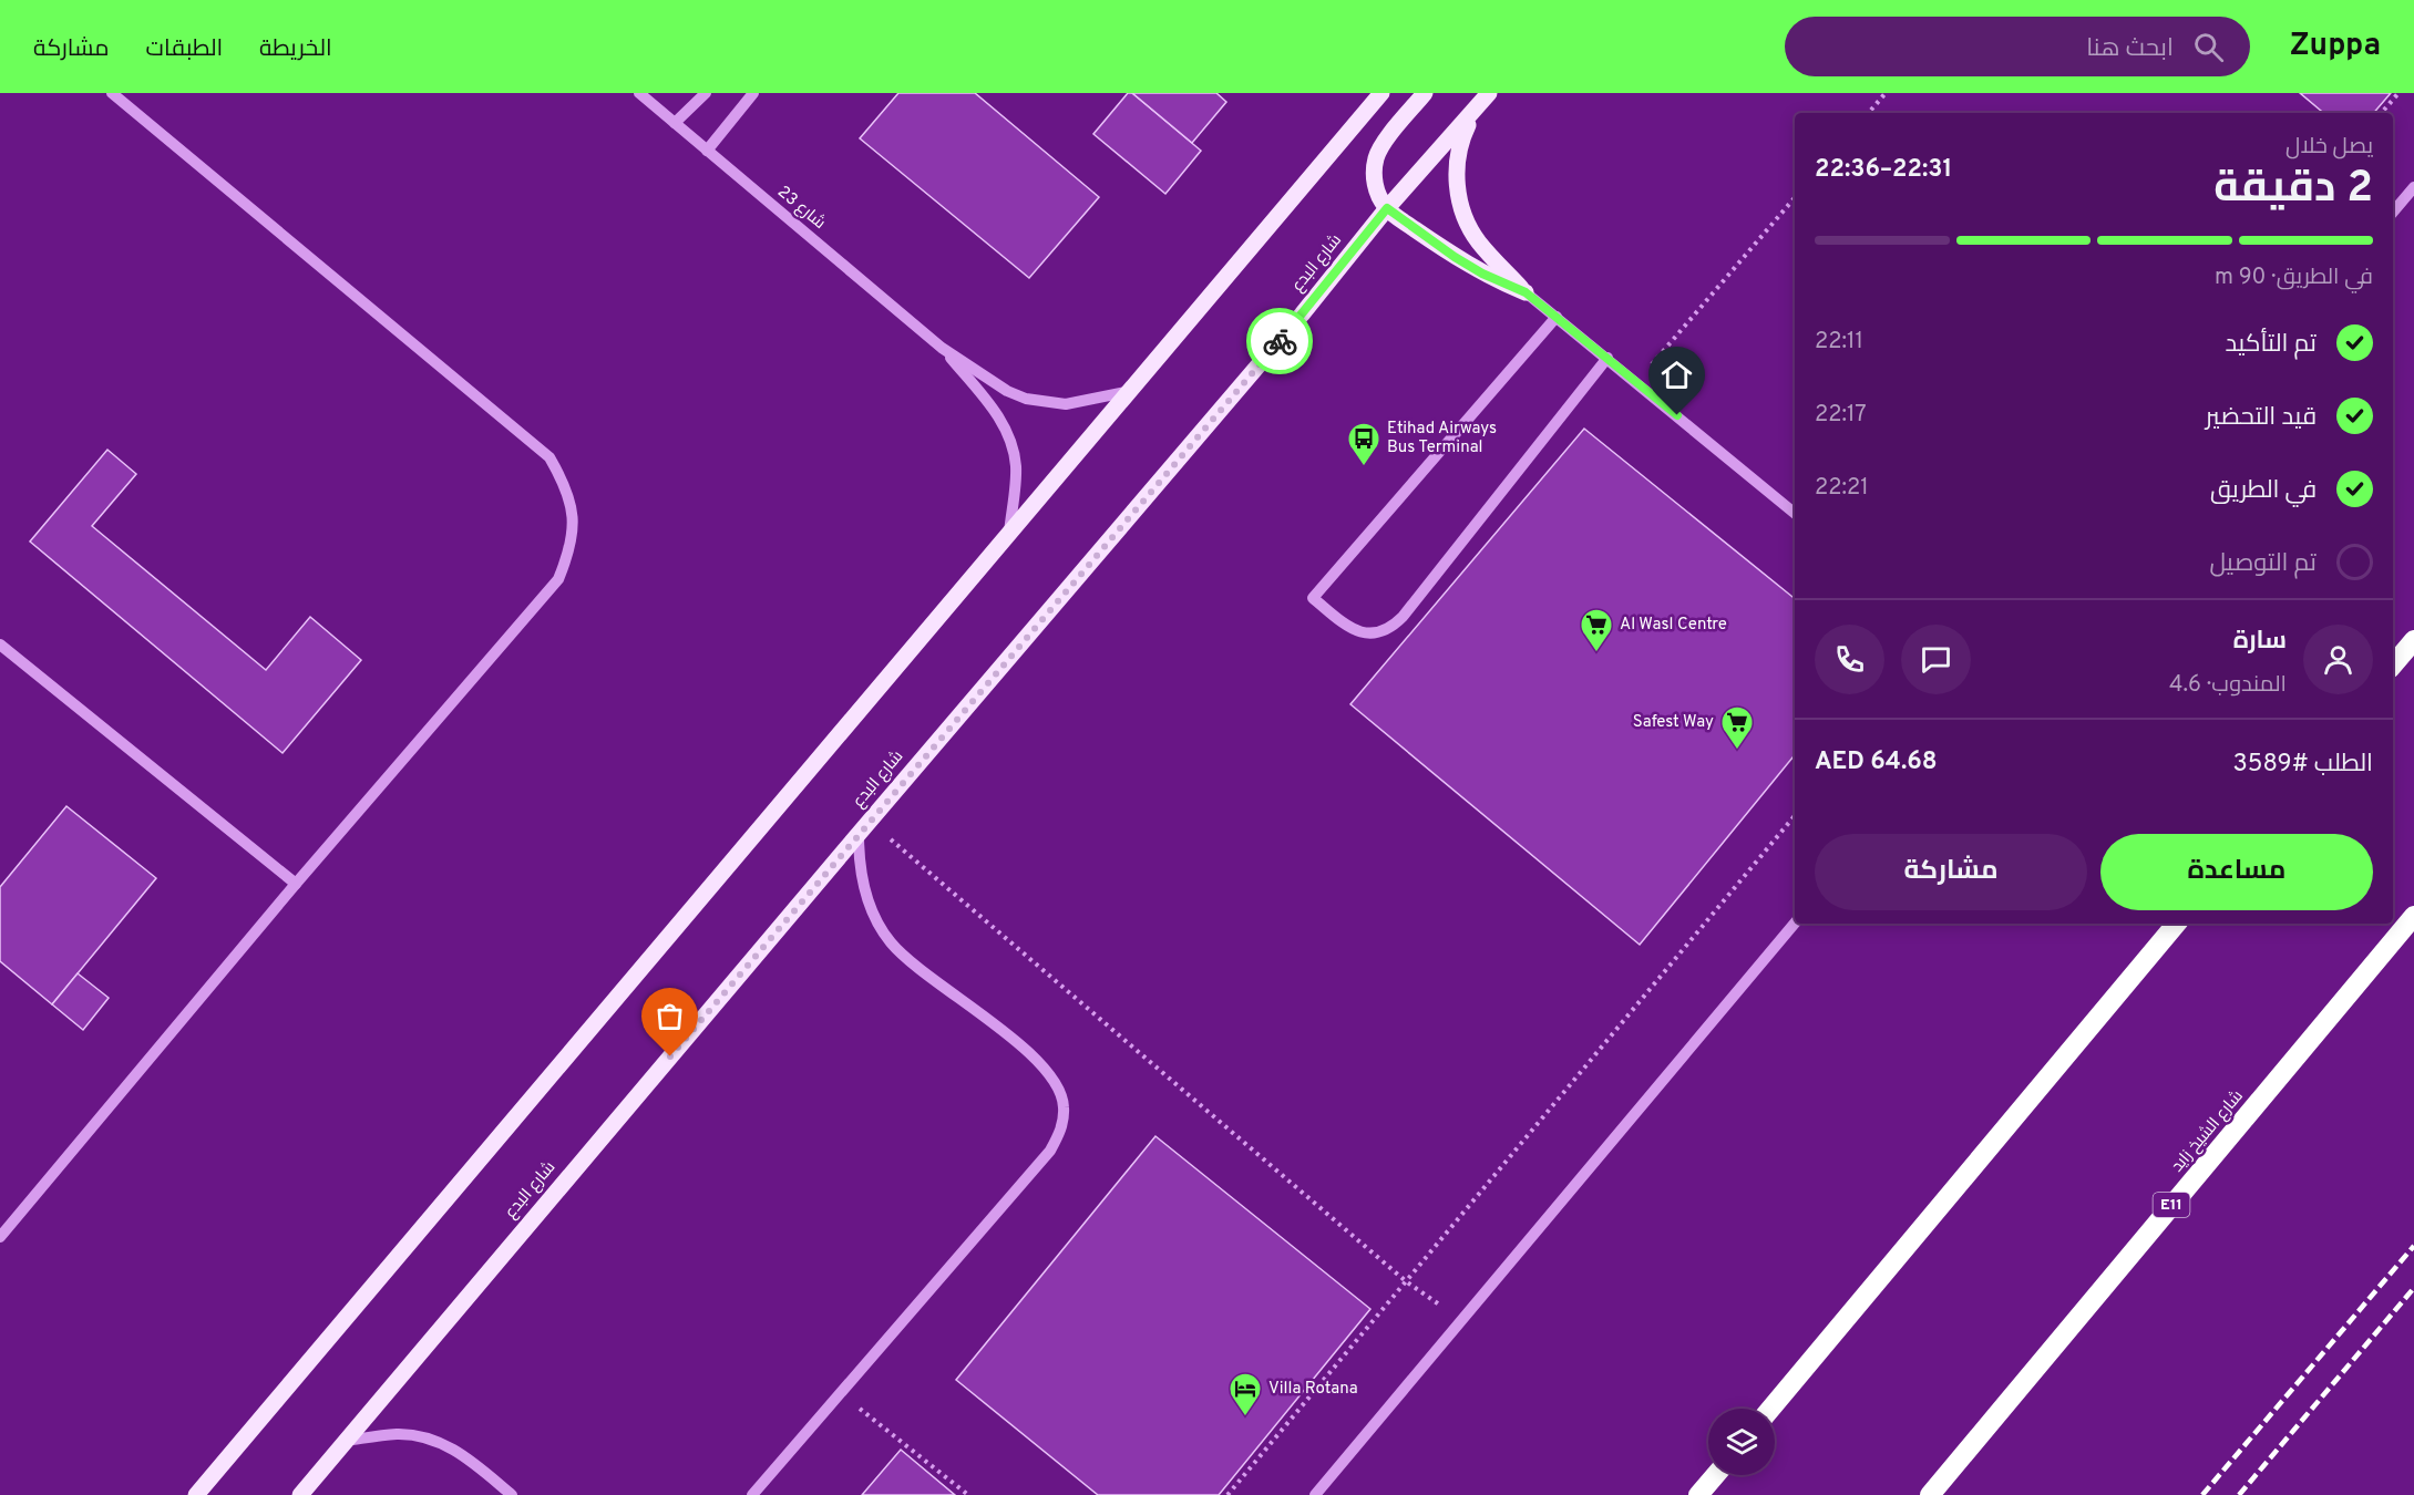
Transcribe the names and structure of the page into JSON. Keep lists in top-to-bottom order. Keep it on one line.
{"streets":{"highway":["شارع الشيخ زايد","E11"],"main road":["شارع البدع"],"street":["شارع 23"]},"places":{"bus stop":["Etihad Airways Bus Terminal"],"supermarket":["Al Wasl Centre","Safest Way"],"hotel":["Villa Rotana"]},"page":{"header":"Zuppa","search":"ابحث هنا","nav":["الخريطة","الطبقات","مشاركة"],"heading":["2 دقيقة","يصل خلال","22:31–22:36"],"panel":["سارة","المندوب · 4.6","الطلب #3589","AED 64.68"],"bar":"في الطريق · 90 m","list":[["تم التأكيد","22:11"],["قيد التحضير","22:17"],["في الطريق","22:21"],"تم التوصيل"],"buttons":["مساعدة","مشاركة"]}}
